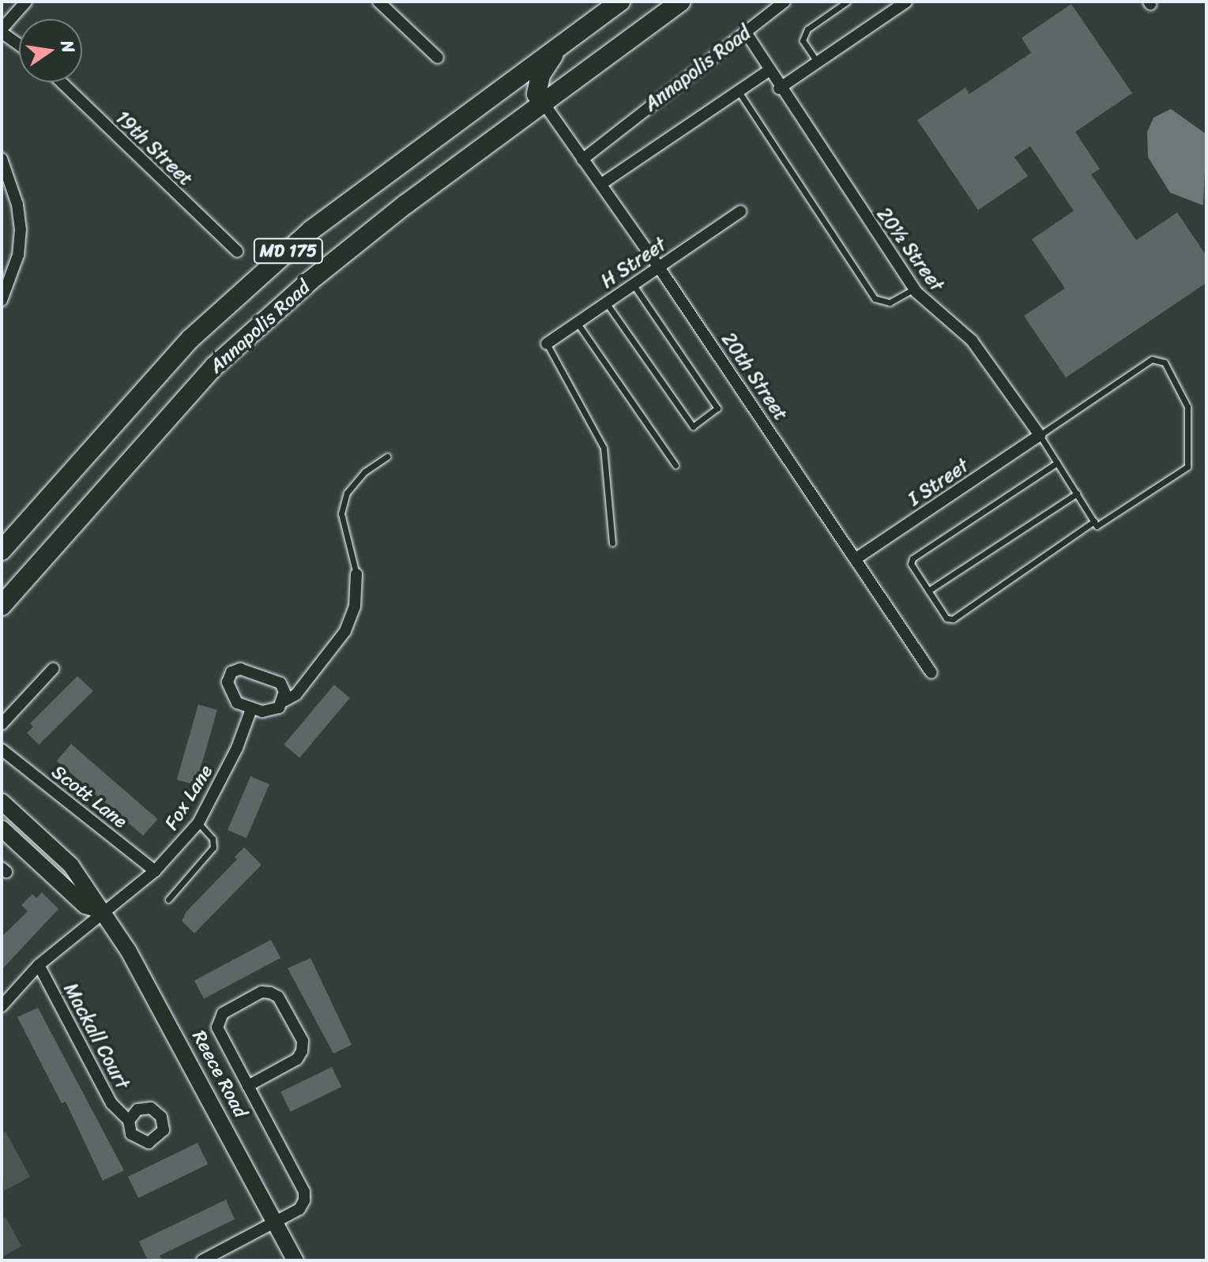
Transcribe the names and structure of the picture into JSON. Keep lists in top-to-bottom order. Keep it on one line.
{"streets":{"main road":["Annapolis Road","MD 175","Reece Road"],"street":["19th Street","20½ Street","H Street","20th Street","I Street","Scott Lane","Fox Lane","Mackall Court"]},"crossings":[["Annapolis Road","20½ Street"],["Annapolis Road","20th Street"],["20½ Street","I Street"],["H Street","20th Street"],["20th Street","I Street"],["Scott Lane","Fox Lane"],["Fox Lane","Mackall Court"],["Fox Lane","Reece Road"]],"north":"right"}
